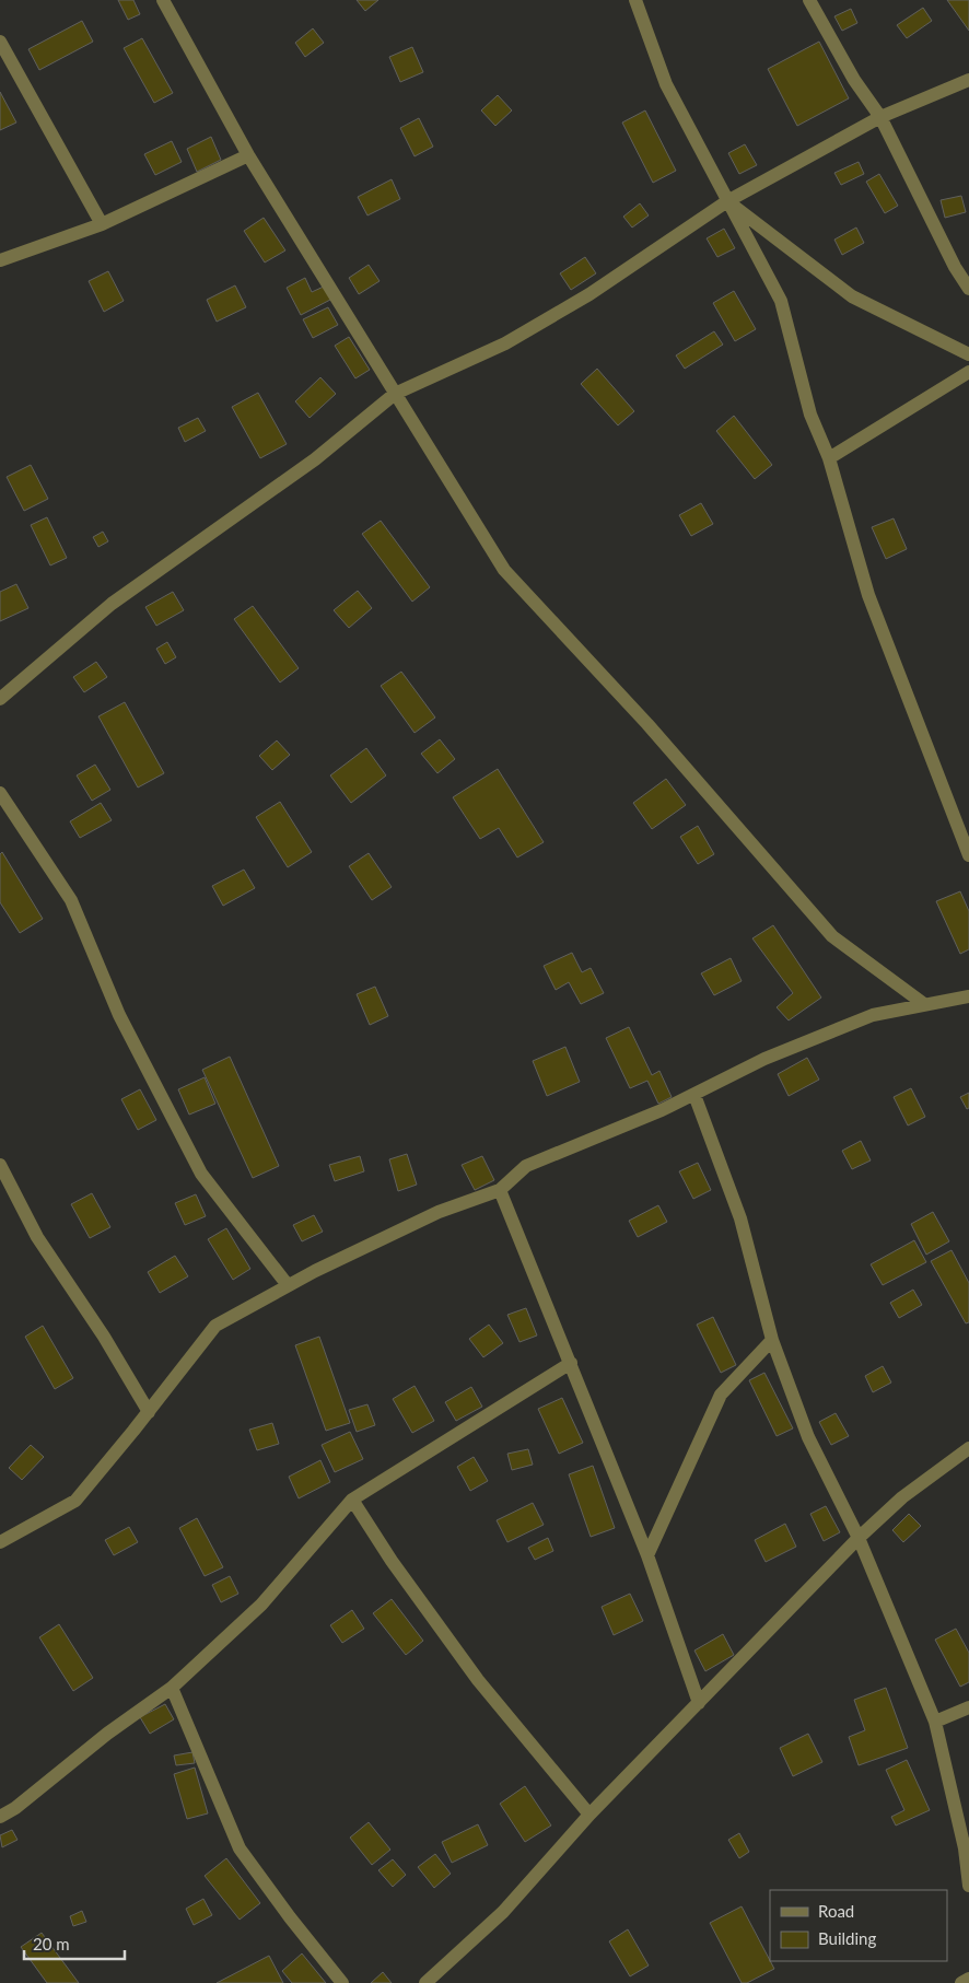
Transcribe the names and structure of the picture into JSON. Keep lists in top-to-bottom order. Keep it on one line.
{"legend":["Road","Building"],"scale_bar":"20 m"}
